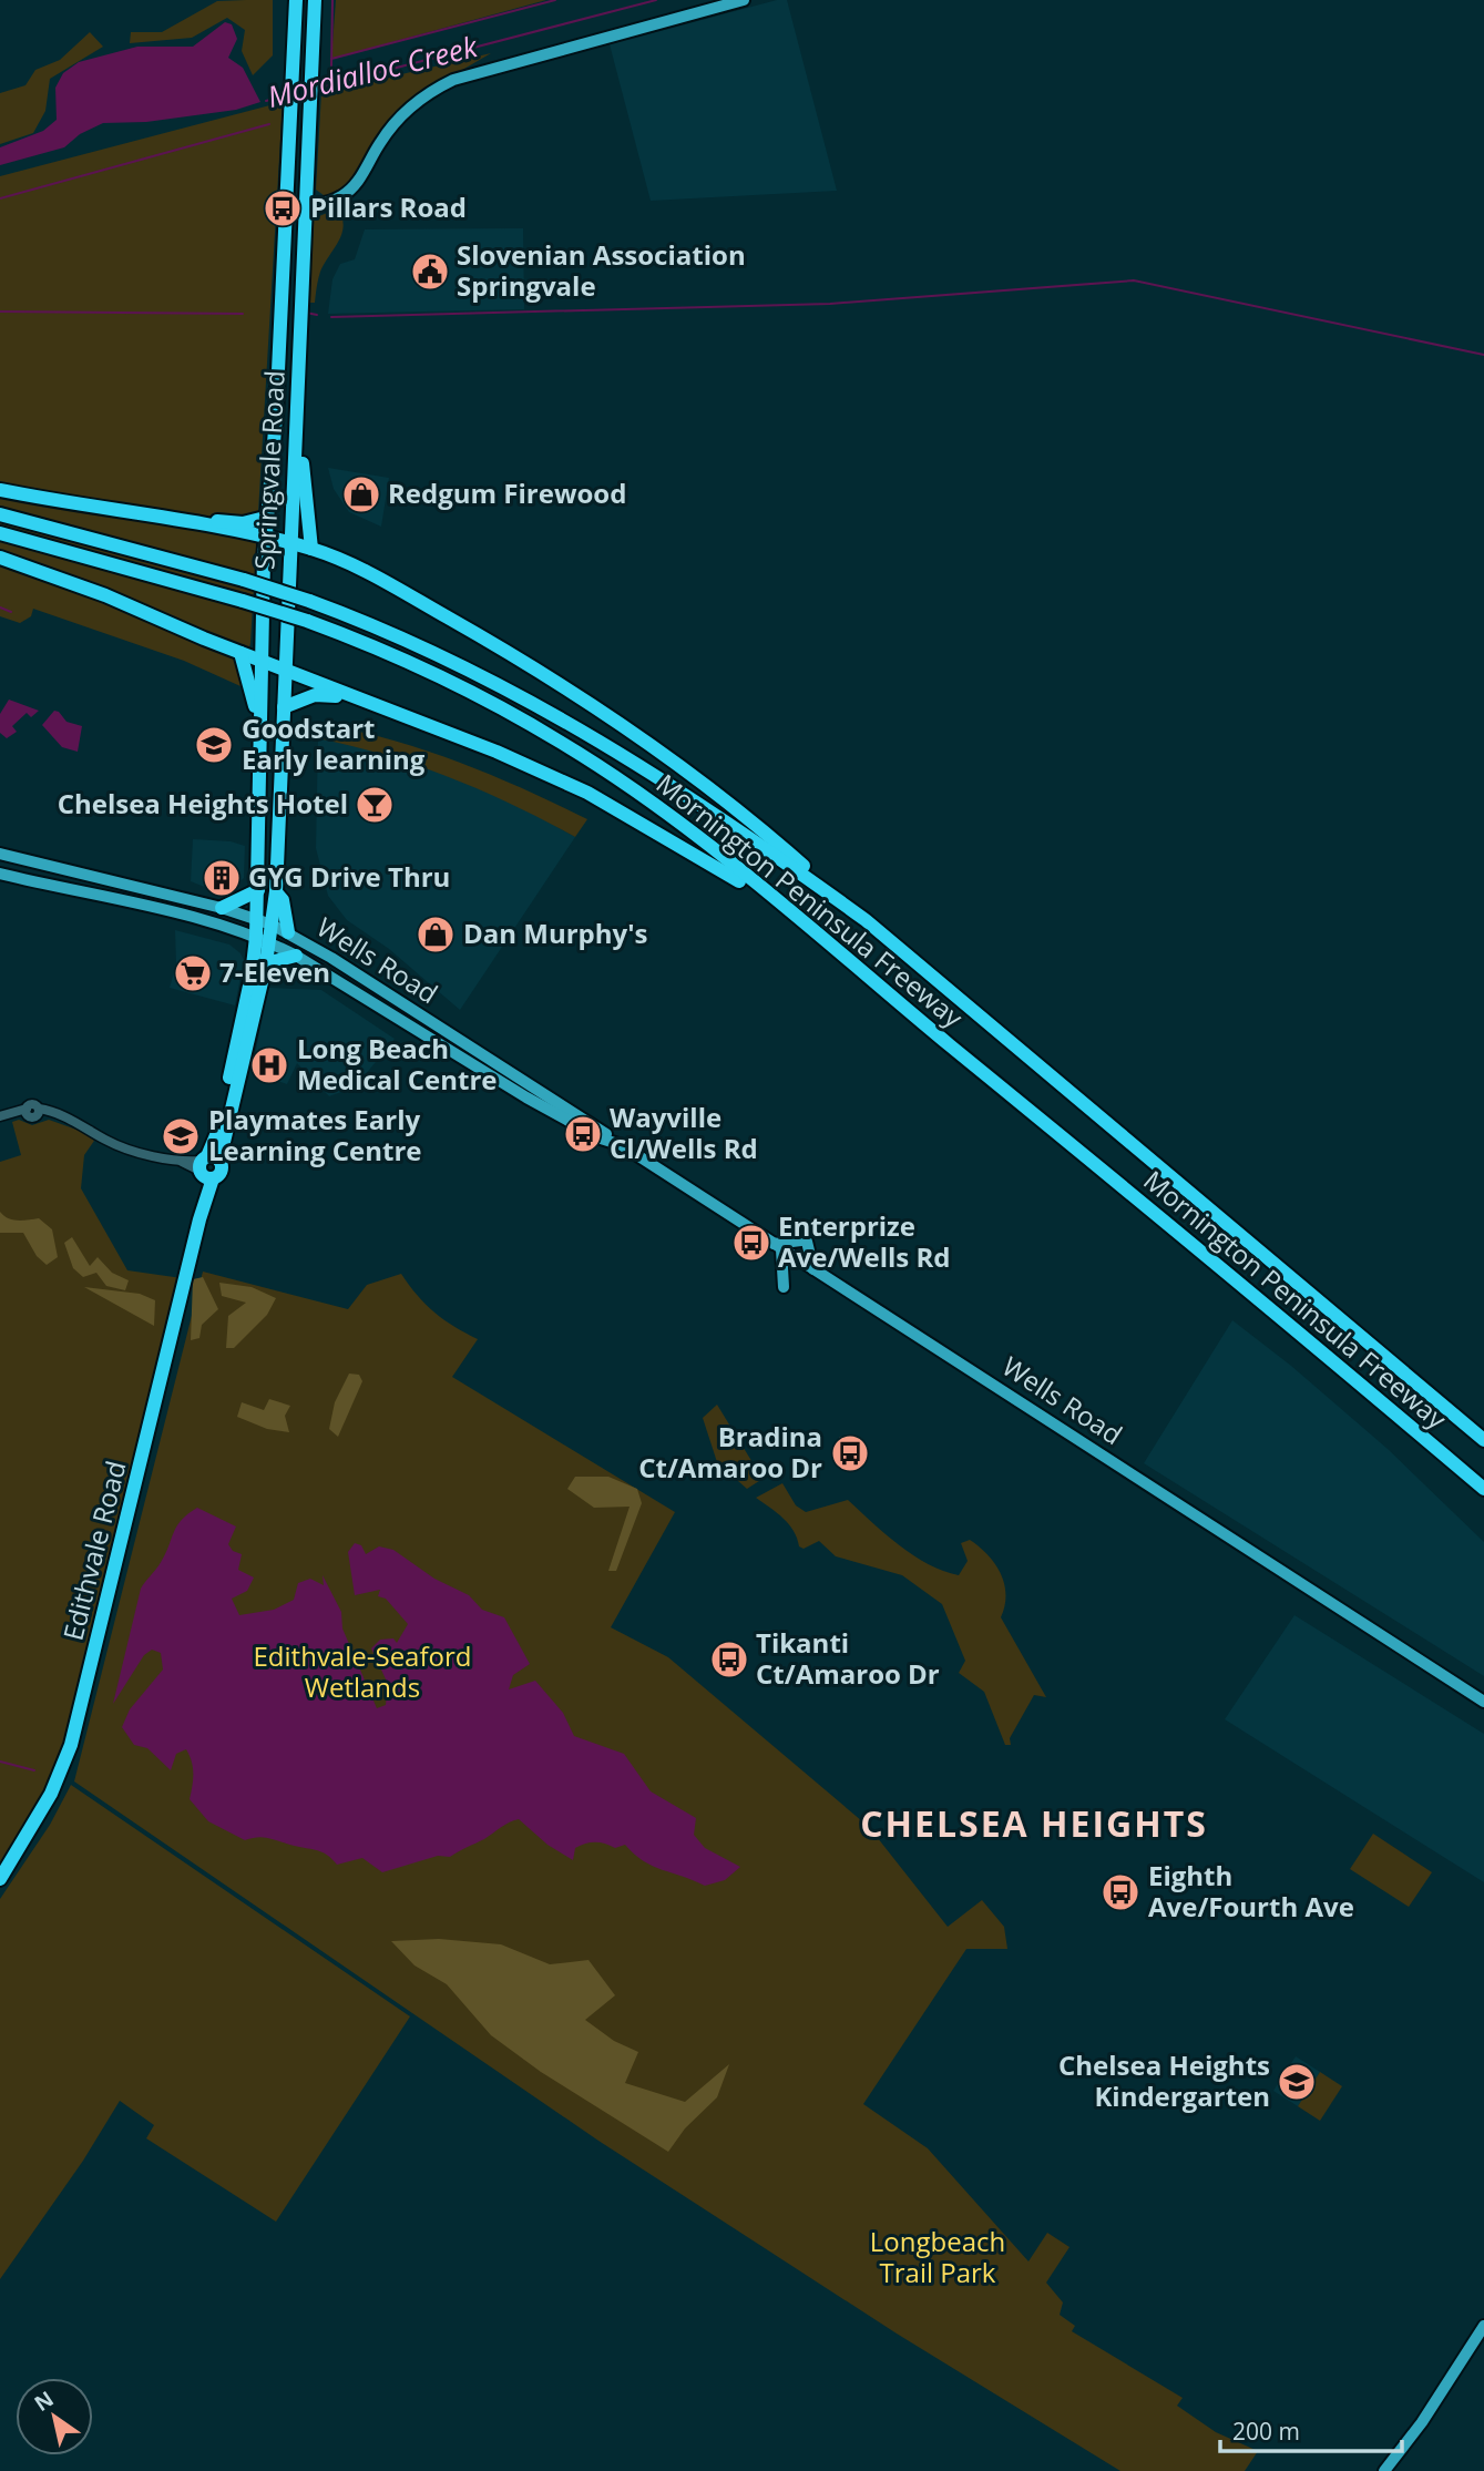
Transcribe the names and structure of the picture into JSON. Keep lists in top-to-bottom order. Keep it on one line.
{"streets":{"highway":["Springvale Road","Mornington Peninsula Freeway","Edithvale Road"],"main road":["Wells Road"]},"crossings":[["Springvale Road","Wells Road"],["Springvale Road","Edithvale Road"],["Wells Road","Edithvale Road"]],"districts":["CHELSEA HEIGHTS"],"water":["Mordialloc Creek"],"parks":["Edithvale-Seaford Wetlands","Longbeach Trail Park"],"places":{"bus stop":["Pillars Road","Wayville Cl/Wells Rd","Enterprize Ave/Wells Rd","Bradina Ct/Amaroo Dr","Tikanti Ct/Amaroo Dr","Eighth Ave/Fourth Ave"],"public building":["Slovenian Association Springvale"],"shop":["Redgum Firewood","Dan Murphy's"],"school or university":["Goodstart Early learning","Playmates Early Learning Centre","Chelsea Heights Kindergarten"],"bar":["Chelsea Heights Hotel"],"building":["GYG Drive Thru"],"supermarket":["7-Eleven"],"hospital":["Long Beach Medical Centre"]},"scale_bar":"200 m","north":"top left"}
